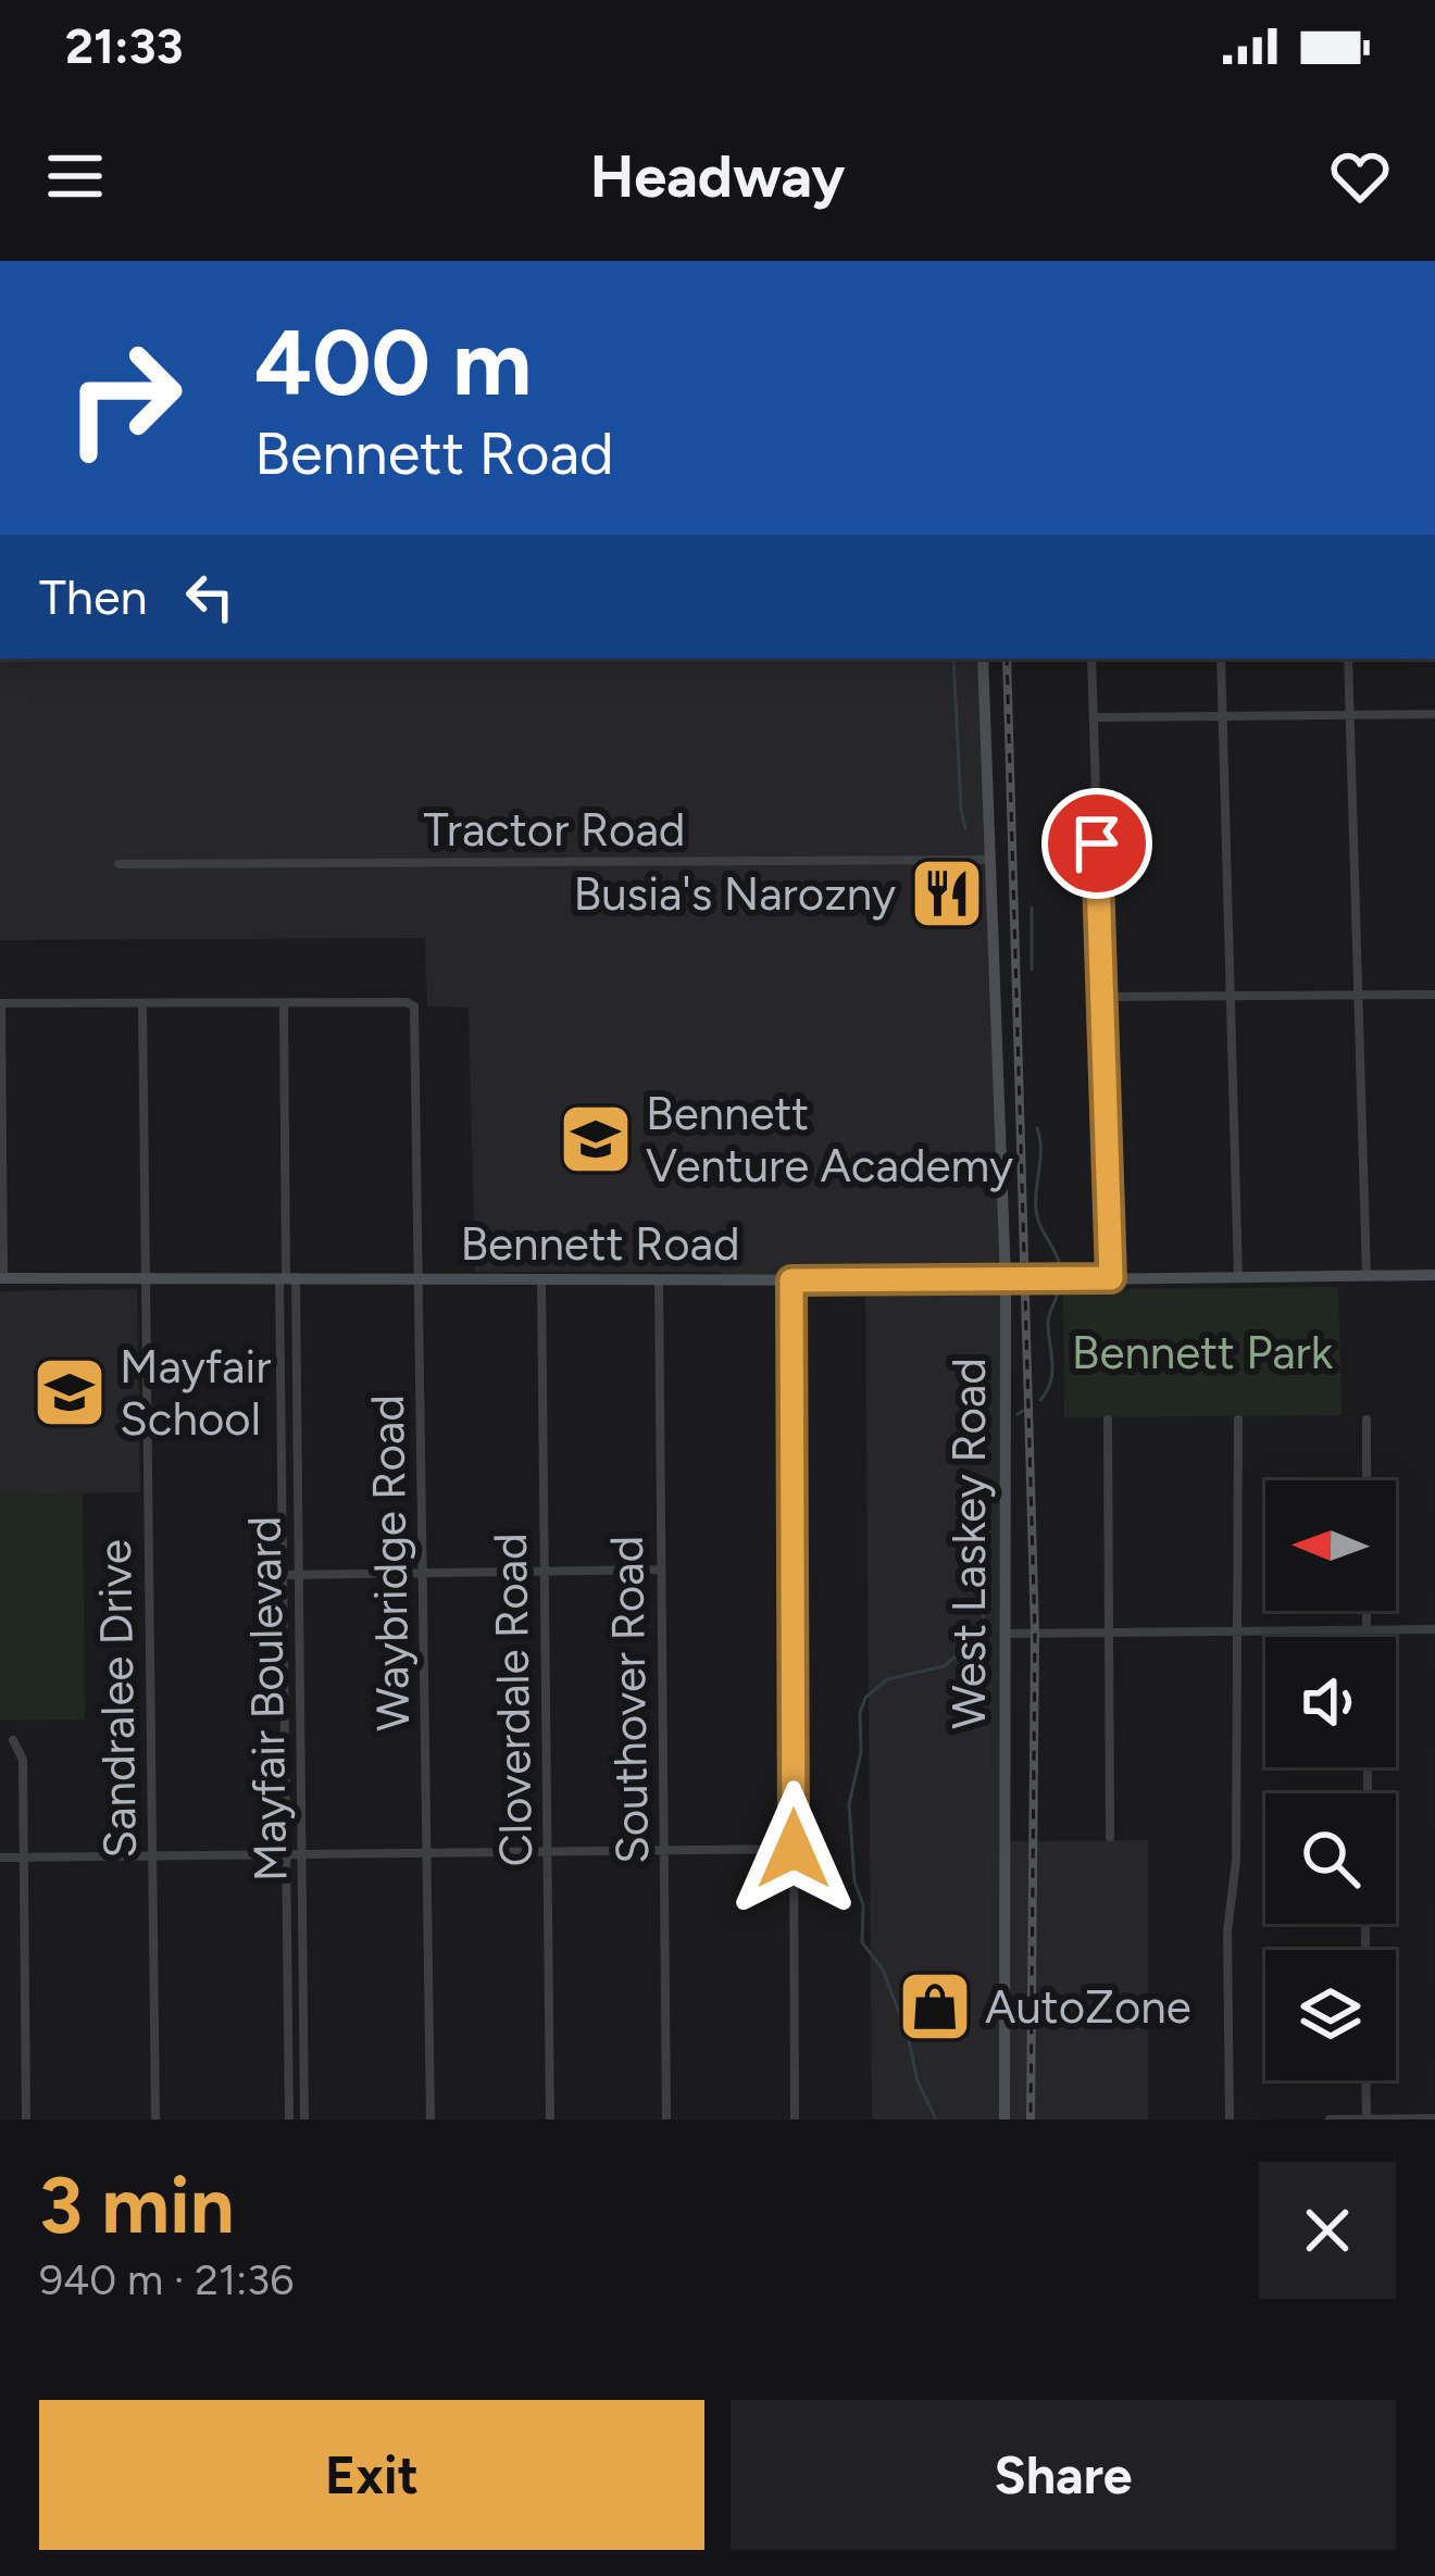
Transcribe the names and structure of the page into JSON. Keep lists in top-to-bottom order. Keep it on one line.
{"streets":{"main road":["Bennett Road","West Laskey Road"],"street":["Tractor Road","Waybridge Road","Sandralee Drive","Mayfair Boulevard","Cloverdale Road","Southover Road"]},"crossings":[["Tractor Road","West Laskey Road"],["Bennett Road","West Laskey Road"],["Bennett Road","Waybridge Road"],["Bennett Road","Sandralee Drive"],["Bennett Road","Mayfair Boulevard"],["Bennett Road","Cloverdale Road"],["Bennett Road","Southover Road"],["Waybridge Road","Mayfair Boulevard"]],"parks":["Bennett Park"],"places":{"restaurant":["Busia's Narozny"],"school or university":["Bennett Venture Academy","Mayfair School"],"shop":["AutoZone"]},"north":"left","page":{"status":"21:33","header":"Headway","turn":["400 m","Bennett Road"],"then":"Then","heading":["3 min","940 m · 21:36"],"buttons":["Exit","Share"]}}
